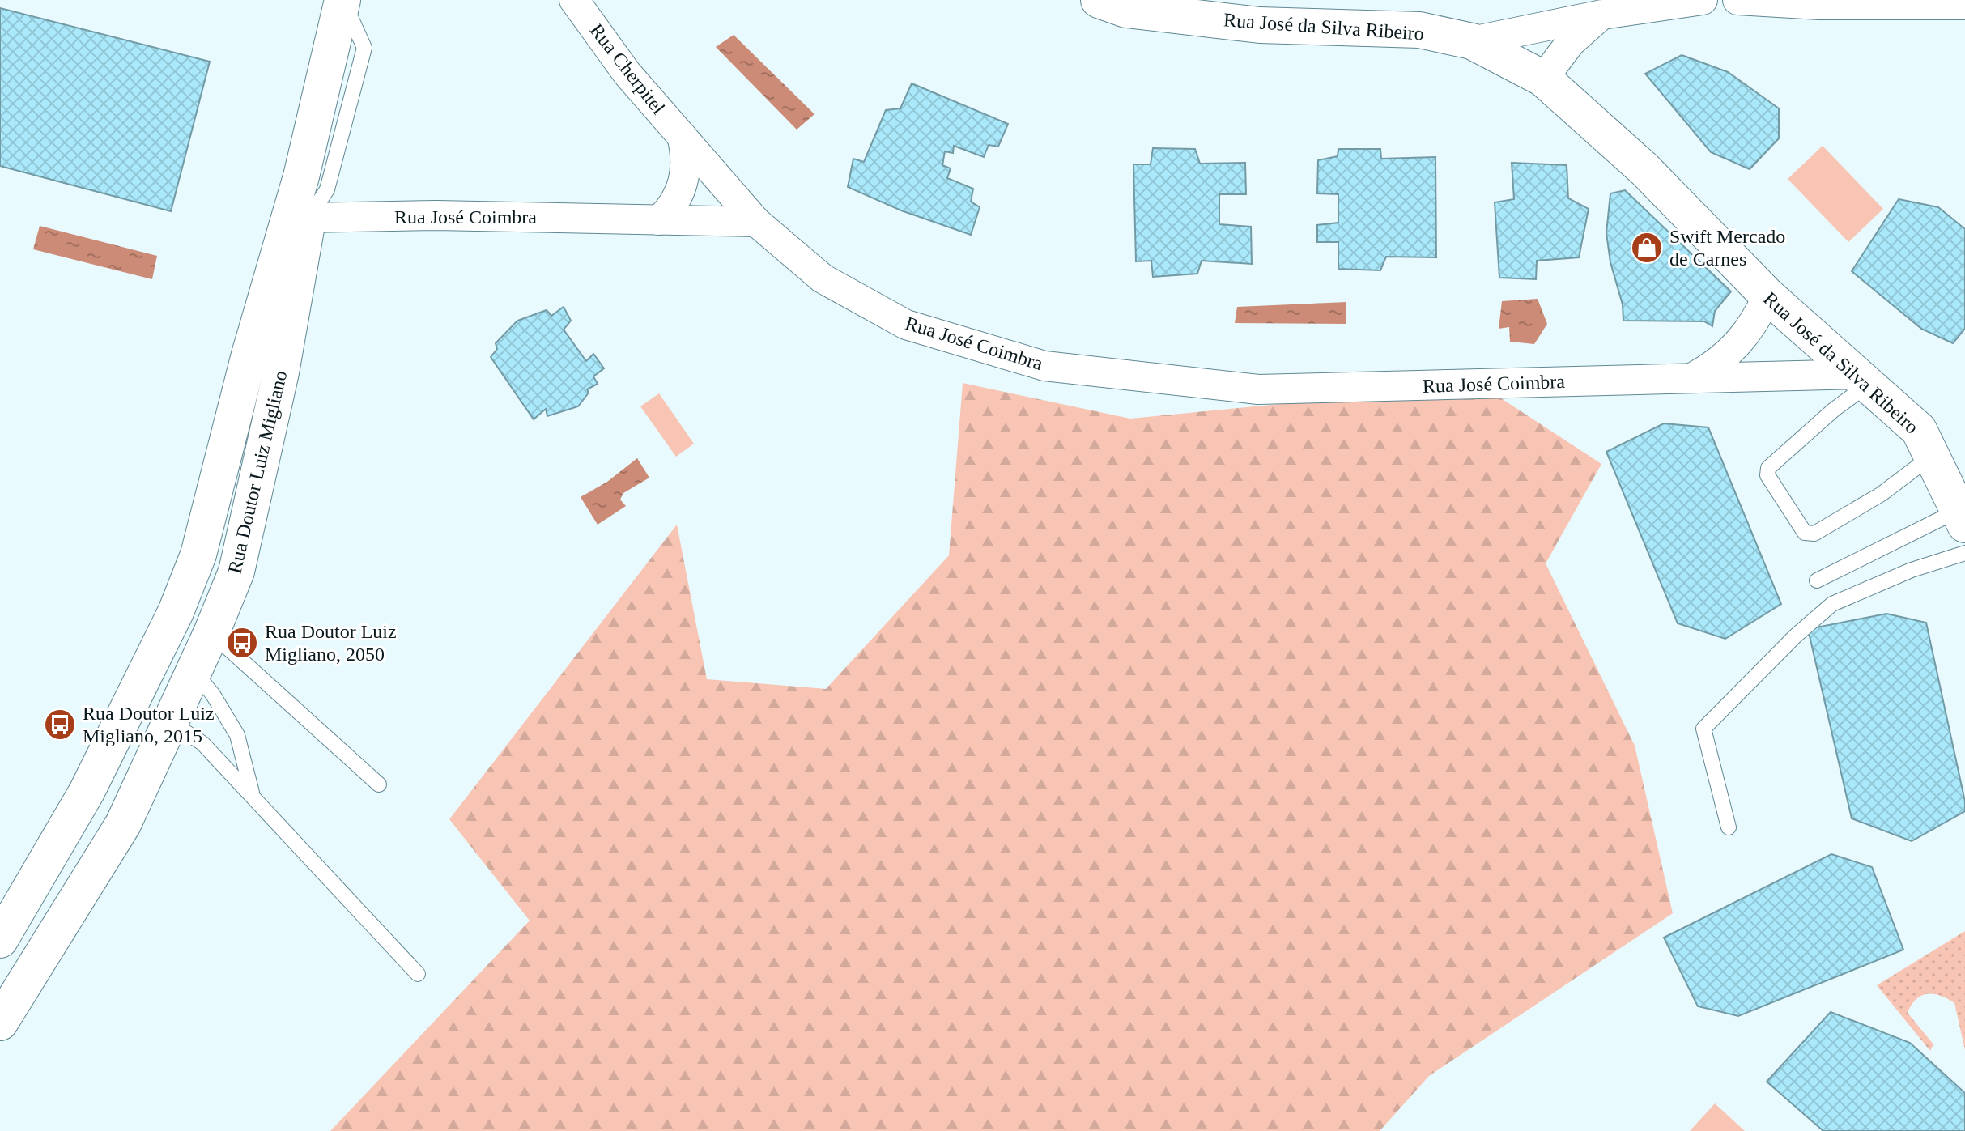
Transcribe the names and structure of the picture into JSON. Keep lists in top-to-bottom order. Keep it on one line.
{"streets":{"main road":["Rua José da Silva Ribeiro","Rua Doutor Luiz Migliano"],"street":["Rua Cherpitel","Rua José Coimbra"]},"crossings":[["Rua José da Silva Ribeiro","Rua José Coimbra"],["Rua Cherpitel","Rua José Coimbra"],["Rua José Coimbra","Rua Doutor Luiz Migliano"]],"places":{"shop":["Swift Mercado de Carnes"],"bus stop":["Rua Doutor Luiz Migliano, 2050","Rua Doutor Luiz Migliano, 2015"]}}
